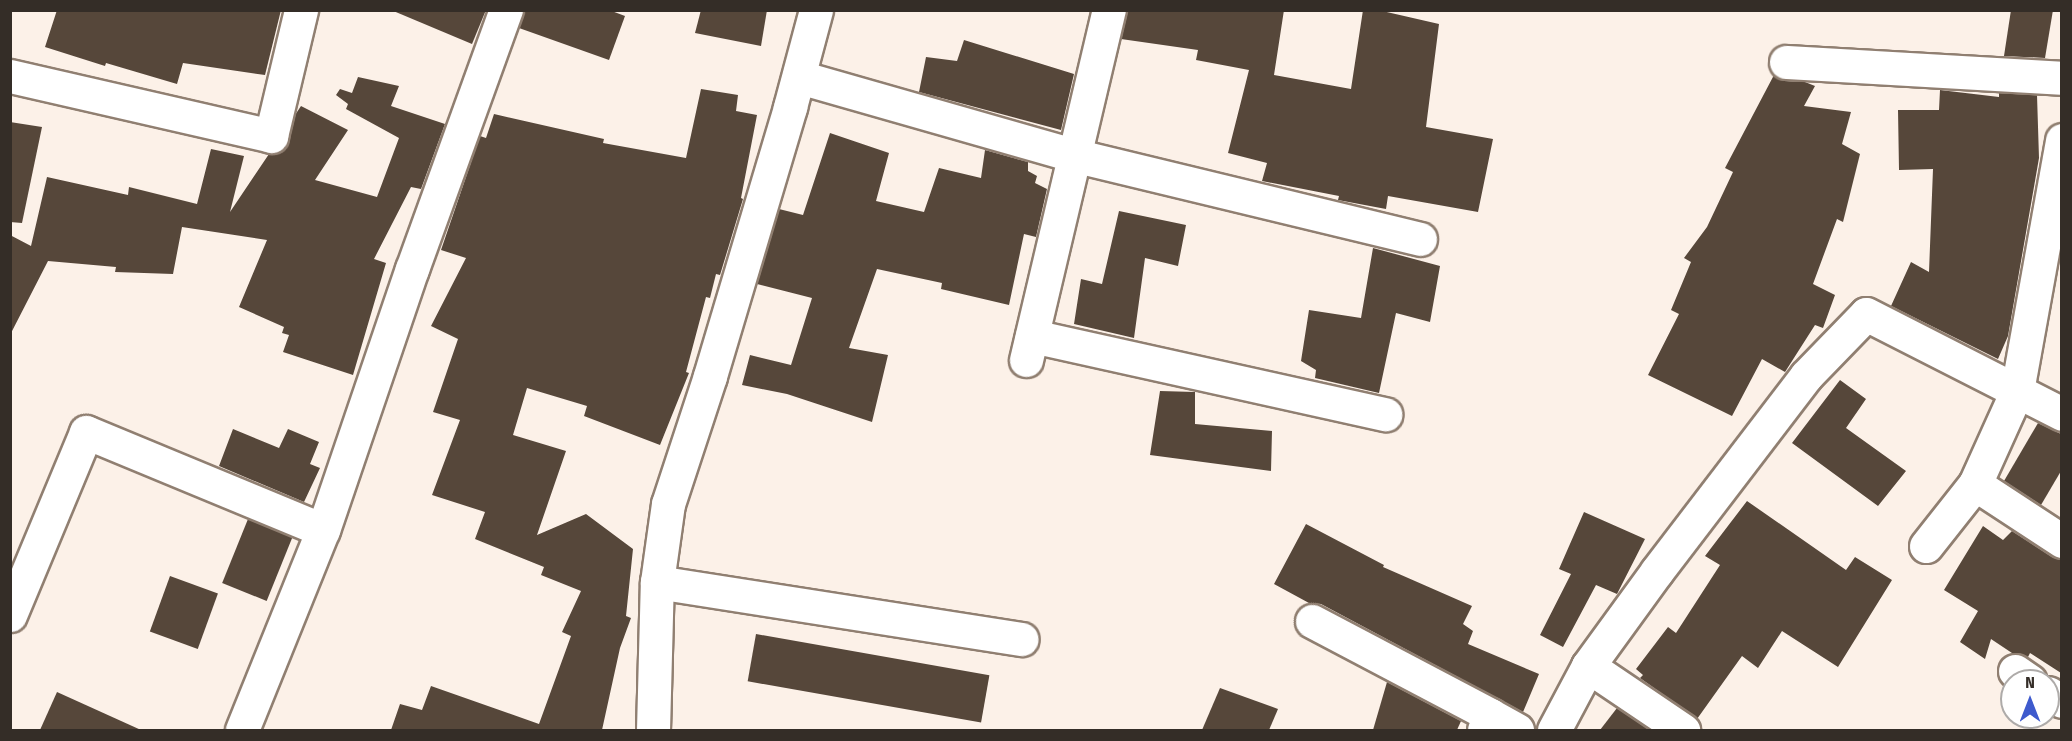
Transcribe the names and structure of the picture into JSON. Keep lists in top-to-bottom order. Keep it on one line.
{"north":"top"}
